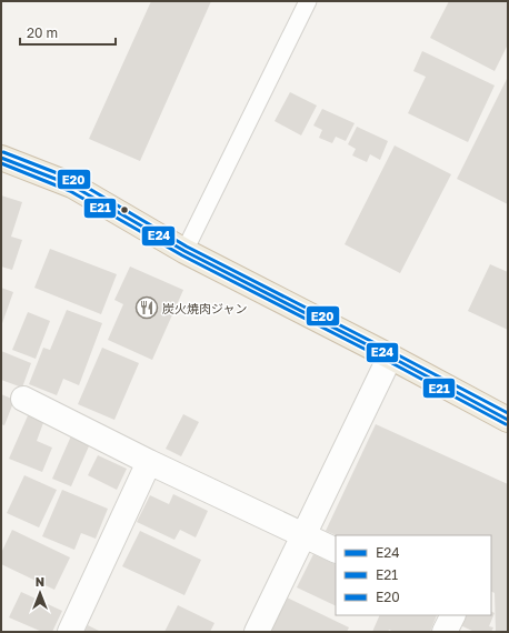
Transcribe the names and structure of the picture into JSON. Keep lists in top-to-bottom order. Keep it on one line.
{"places":{"restaurant":["炭火焼肉ジャン"]},"lines":["transit line E20","transit line E24","transit line E21"],"legend":["E24","E21","E20"],"scale_bar":"20 m","north":"top"}
